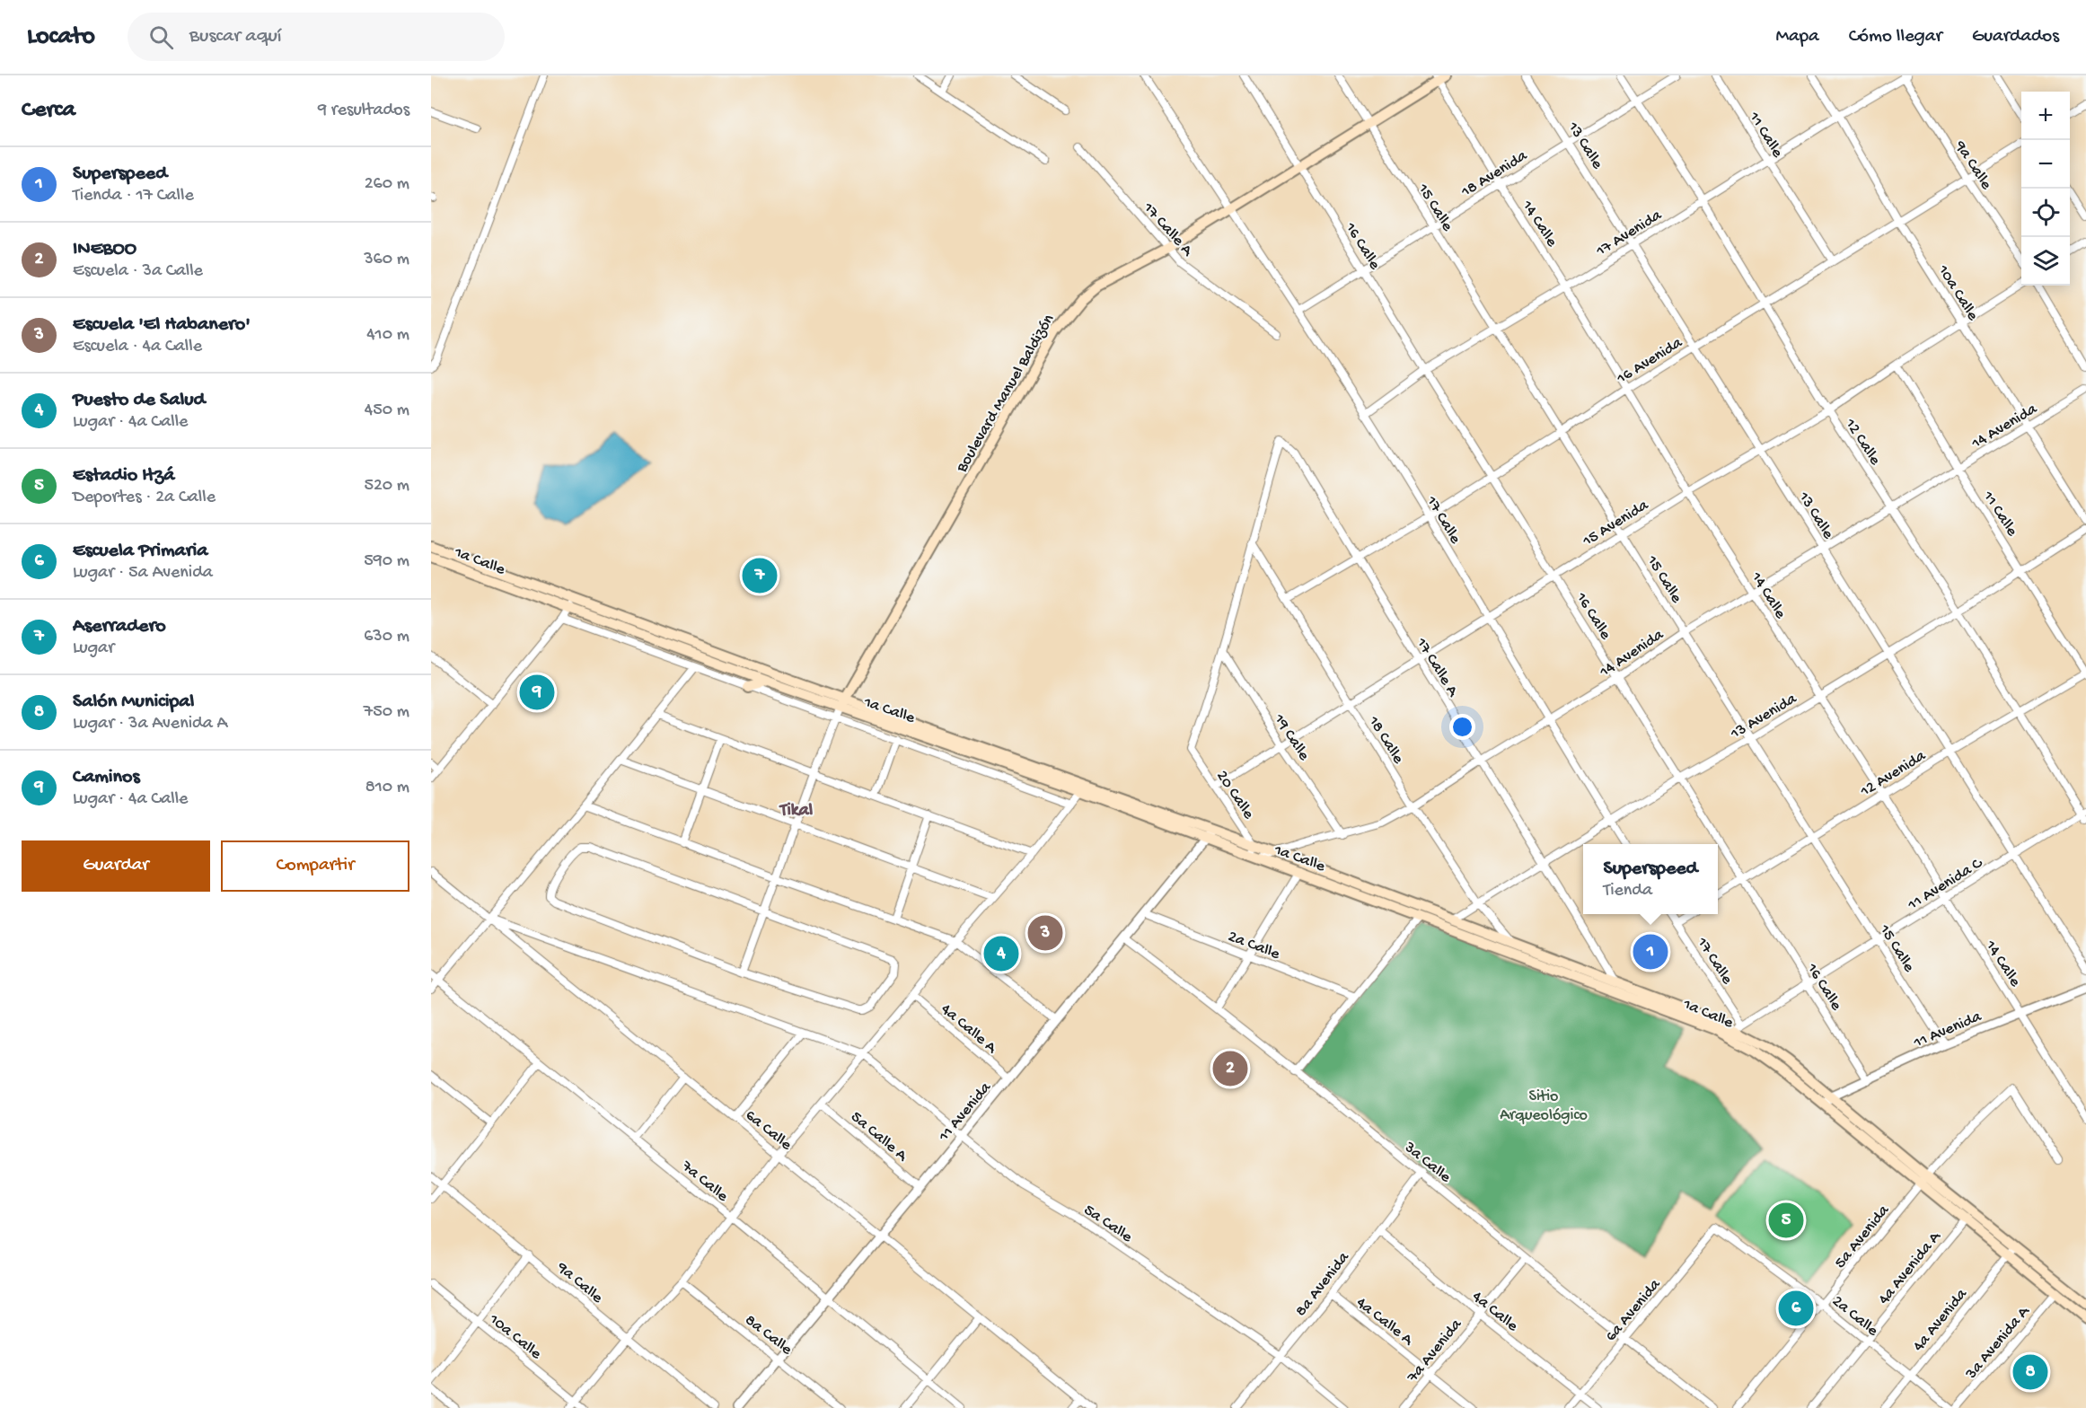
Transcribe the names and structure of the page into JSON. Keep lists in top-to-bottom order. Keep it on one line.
{"streets":{"main road":["Boulevard Manuel Baldizón","1a Calle"],"street":["11 Calle","13 Calle","9a Calle","18 Avenida","15 Calle","14 Calle","17 Calle A","17 Avenida","16 Calle","10a Calle","16 Avenida","14 Avenida","12 Calle","17 Calle","15 Avenida","13 Avenida","19 Calle","18 Calle","12 Avenida","20 Calle","11 Avenida C","2a Calle","4a Calle A","11 Avenida","6a Calle","5a Calle A","3a Calle","7a Calle","5a Calle","5a Avenida","4a Avenida A","8a Avenida","6a Avenida","4a Calle","4a Avenida","8a Calle","3a Avenida A","7a Avenida"]},"crossings":[["11 Calle","17 Avenida"],["11 Calle","16 Avenida"],["11 Calle","14 Avenida"],["11 Calle","15 Avenida"],["11 Calle","13 Avenida"],["11 Calle","12 Avenida"],["13 Calle","18 Avenida"],["13 Calle","17 Avenida"],["13 Calle","16 Avenida"],["13 Calle","14 Avenida"],["13 Calle","15 Avenida"],["13 Calle","13 Avenida"],["13 Calle","12 Avenida"],["13 Calle","11 Avenida C"],["9a Calle","17 Avenida"],["9a Calle","16 Avenida"],["18 Avenida","15 Calle"],["18 Avenida","14 Calle"],["18 Avenida","16 Calle"],["18 Avenida","12 Calle"],["18 Avenida","17 Calle"],["15 Calle","17 Avenida"],["15 Calle","16 Avenida"],["15 Calle","Boulevard Manuel Baldizón"],["15 Calle","14 Avenida"],["15 Calle","15 Avenida"],["15 Calle","13 Avenida"],["15 Calle","12 Avenida"],["15 Calle","11 Avenida C"],["15 Calle","11 Avenida"],["14 Calle","17 Avenida"],["14 Calle","16 Avenida"],["14 Calle","Boulevard Manuel Baldizón"],["14 Calle","14 Avenida"],["14 Calle","15 Avenida"],["14 Calle","13 Avenida"],["14 Calle","12 Avenida"],["14 Calle","11 Avenida C"],["14 Calle","11 Avenida"],["17 Calle A","16 Avenida"],["17 Calle A","Boulevard Manuel Baldizón"],["17 Calle A","14 Avenida"],["17 Calle A","15 Avenida"],["17 Calle A","1a Calle"],["17 Calle A","13 Avenida"],["17 Calle A","18 Calle"],["17 Avenida","16 Calle"],["17 Avenida","10a Calle"],["17 Avenida","12 Calle"],["17 Avenida","17 Calle"],["16 Calle","16 Avenida"],["16 Calle","Boulevard Manuel Baldizón"],["16 Calle","14 Avenida"],["16 Calle","15 Avenida"],["16 Calle","13 Avenida"],["16 Calle","12 Avenida"],["16 Calle","11 Avenida C"],["16 Calle","11 Avenida"],["10a Calle","16 Avenida"],["10a Calle","14 Avenida"],["10a Calle","15 Avenida"],["16 Avenida","12 Calle"],["16 Avenida","17 Calle"],["16 Avenida","18 Calle"],["Boulevard Manuel Baldizón","17 Calle"],["Boulevard Manuel Baldizón","1a Calle"],["14 Avenida","12 Calle"],["14 Avenida","17 Calle"],["14 Avenida","1a Calle"],["14 Avenida","19 Calle"],["14 Avenida","18 Calle"],["12 Calle","15 Avenida"],["12 Calle","13 Avenida"],["12 Calle","12 Avenida"],["12 Calle","11 Avenida C"],["17 Calle","15 Avenida"],["17 Calle","1a Calle"],["17 Calle","13 Avenida"],["17 Calle","11 Avenida C"],["15 Avenida","19 Calle"],["15 Avenida","18 Calle"],["15 Avenida","20 Calle"],["1a Calle","13 Avenida"],["1a Calle","18 Calle"],["1a Calle","20 Calle"],["1a Calle","11 Avenida C"],["1a Calle","11 Avenida"],["1a Calle","5a Avenida"],["1a Calle","4a Avenida A"],["1a Calle","4a Avenida"],["1a Calle","3a Avenida A"],["13 Avenida","18 Calle"],["19 Calle","20 Calle"],["2a Calle","11 Avenida"],["2a Calle","5a Avenida"],["2a Calle","4a Avenida A"],["2a Calle","6a Avenida"],["2a Calle","4a Avenida"],["4a Calle A","11 Avenida"],["4a Calle A","8a Avenida"],["4a Calle A","7a Avenida"],["11 Avenida","6a Calle"],["11 Avenida","5a Calle A"],["11 Avenida","3a Calle"],["11 Avenida","7a Calle"],["11 Avenida","5a Calle"],["11 Avenida","8a Calle"],["3a Calle","8a Avenida"],["3a Calle","6a Avenida"],["3a Calle","7a Avenida"],["5a Calle","8a Avenida"],["8a Avenida","4a Calle"],["6a Avenida","4a Calle"],["4a Calle","7a Avenida"]],"districts":["Tikal"],"parks":["Sitio Arqueológico"],"page":{"header":"Locato","search":"Buscar aquí","nav":["Mapa","Cómo llegar","Guardados"],"heading":["Cerca","9 resultados"],"map_buttons":["+","−"],"list":[{"mark":"1","name":"Superspeed","note":"Tienda · 17 Calle","value":"260 m"},{"mark":"2","name":"INEBOO","note":"Escuela · 3a Calle","value":"360 m"},{"mark":"3","name":"Escuela 'El Habanero'","note":"Escuela · 4a Calle","value":"410 m"},{"mark":"4","name":"Puesto de Salud","note":"Lugar · 4a Calle","value":"450 m"},{"mark":"5","name":"Estadio Itzá","note":"Deportes · 2a Calle","value":"520 m"},{"mark":"6","name":"Escuela Primaria","note":"Lugar · 5a Avenida","value":"590 m"},{"mark":"7","name":"Aserradero","note":"Lugar","value":"630 m"},{"mark":"8","name":"Salón Municipal","note":"Lugar · 3a Avenida A","value":"750 m"},{"mark":"9","name":"Caminos","note":"Lugar · 4a Calle","value":"810 m"}],"pins":["7","9","3","1","4","2","5","6","8"],"buttons":["Guardar","Compartir"],"popup":["Superspeed","Tienda"]}}
